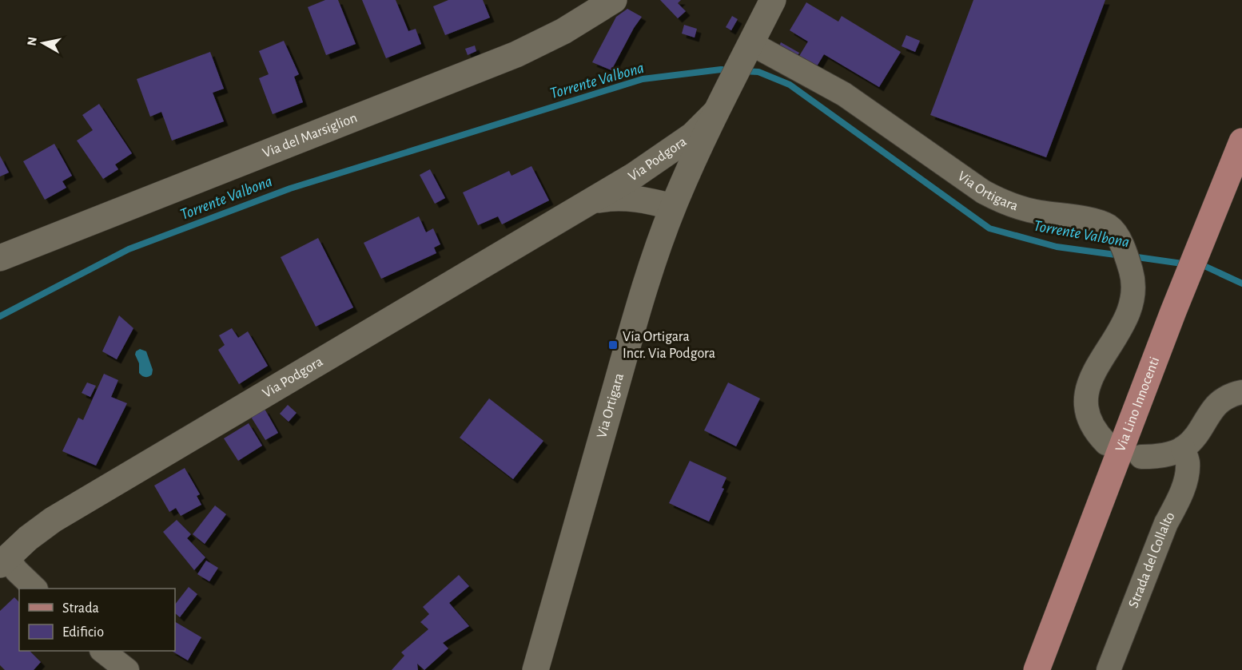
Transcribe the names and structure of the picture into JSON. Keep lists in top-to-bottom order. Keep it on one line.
{"streets":{"main road":["Via del Marsiglion","Via Podgora","Via Ortigara","Via Lino Innocenti"],"street":["Strada del Collalto"]},"crossings":[["Via Podgora","Via Ortigara"]],"water":["Torrente Valbona"],"places":{"transit":["Via Ortigara Incr. Via Podgora"]},"legend":["Strada","Edificio"],"north":"left"}
